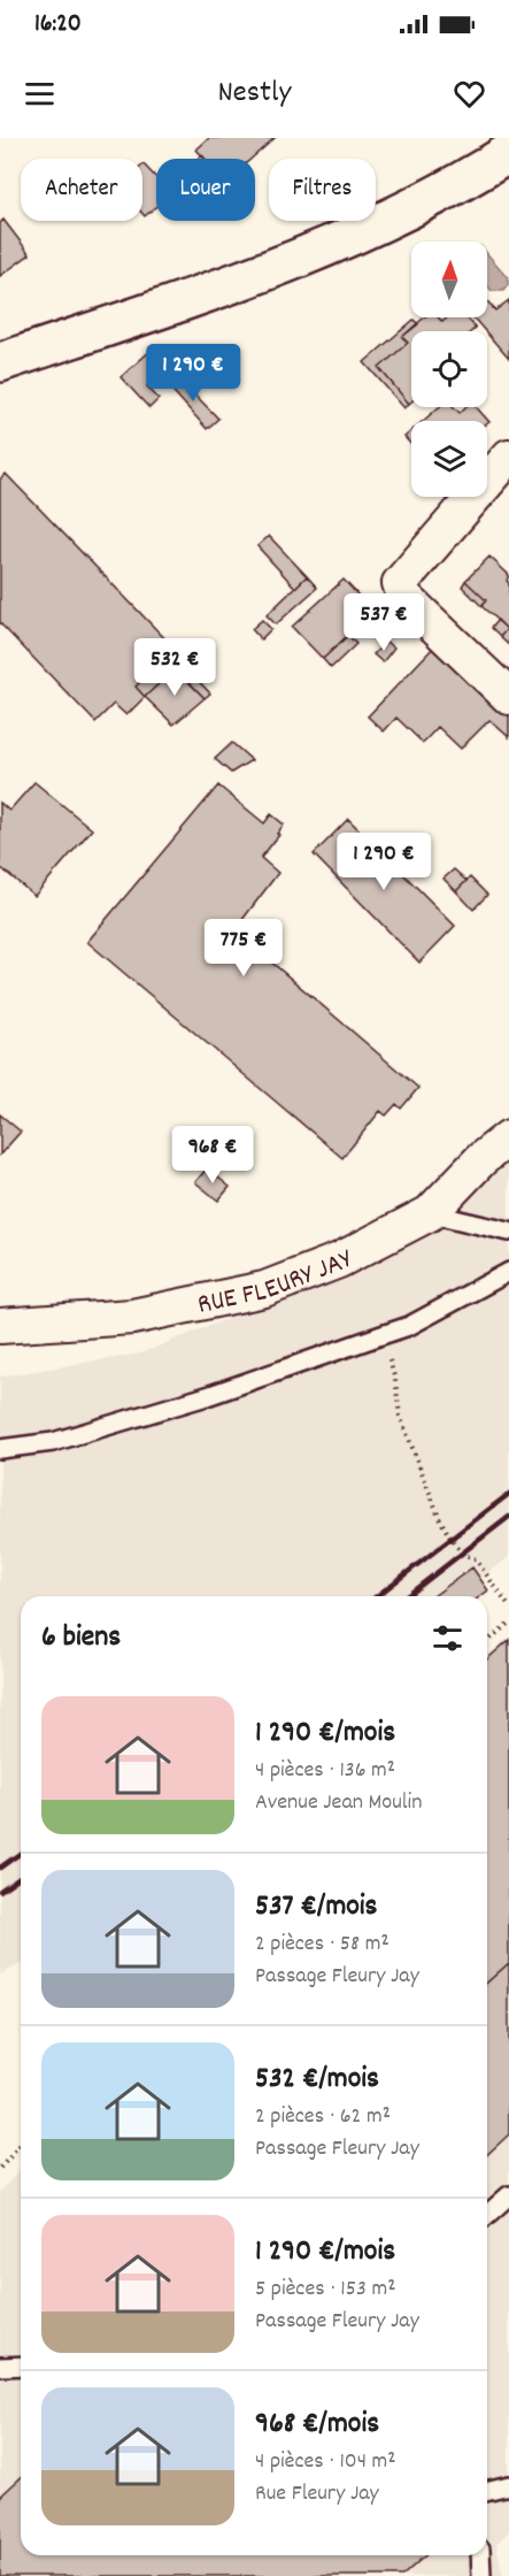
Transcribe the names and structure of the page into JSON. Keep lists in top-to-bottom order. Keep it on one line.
{"streets":{"street":["RUE FLEURY JAY"]},"north":"top","page":{"status":"16:20","header":"Nestly","chip":["Acheter","Louer","Filtres"],"price":["1 290 €","537 €","532 €","1 290 €","775 €","968 €"],"heading":"6 biens","list":[{"name":"1 290 €/mois","note":"4 pièces · 136 m² · Avenue Jean Moulin"},{"name":"537 €/mois","note":"2 pièces · 58 m² · Passage Fleury Jay"},{"name":"532 €/mois","note":"2 pièces · 62 m² · Passage Fleury Jay"},{"name":"1 290 €/mois","note":"5 pièces · 153 m² · Passage Fleury Jay"},{"name":"968 €/mois","note":"4 pièces · 104 m² · Rue Fleury Jay"}]}}
